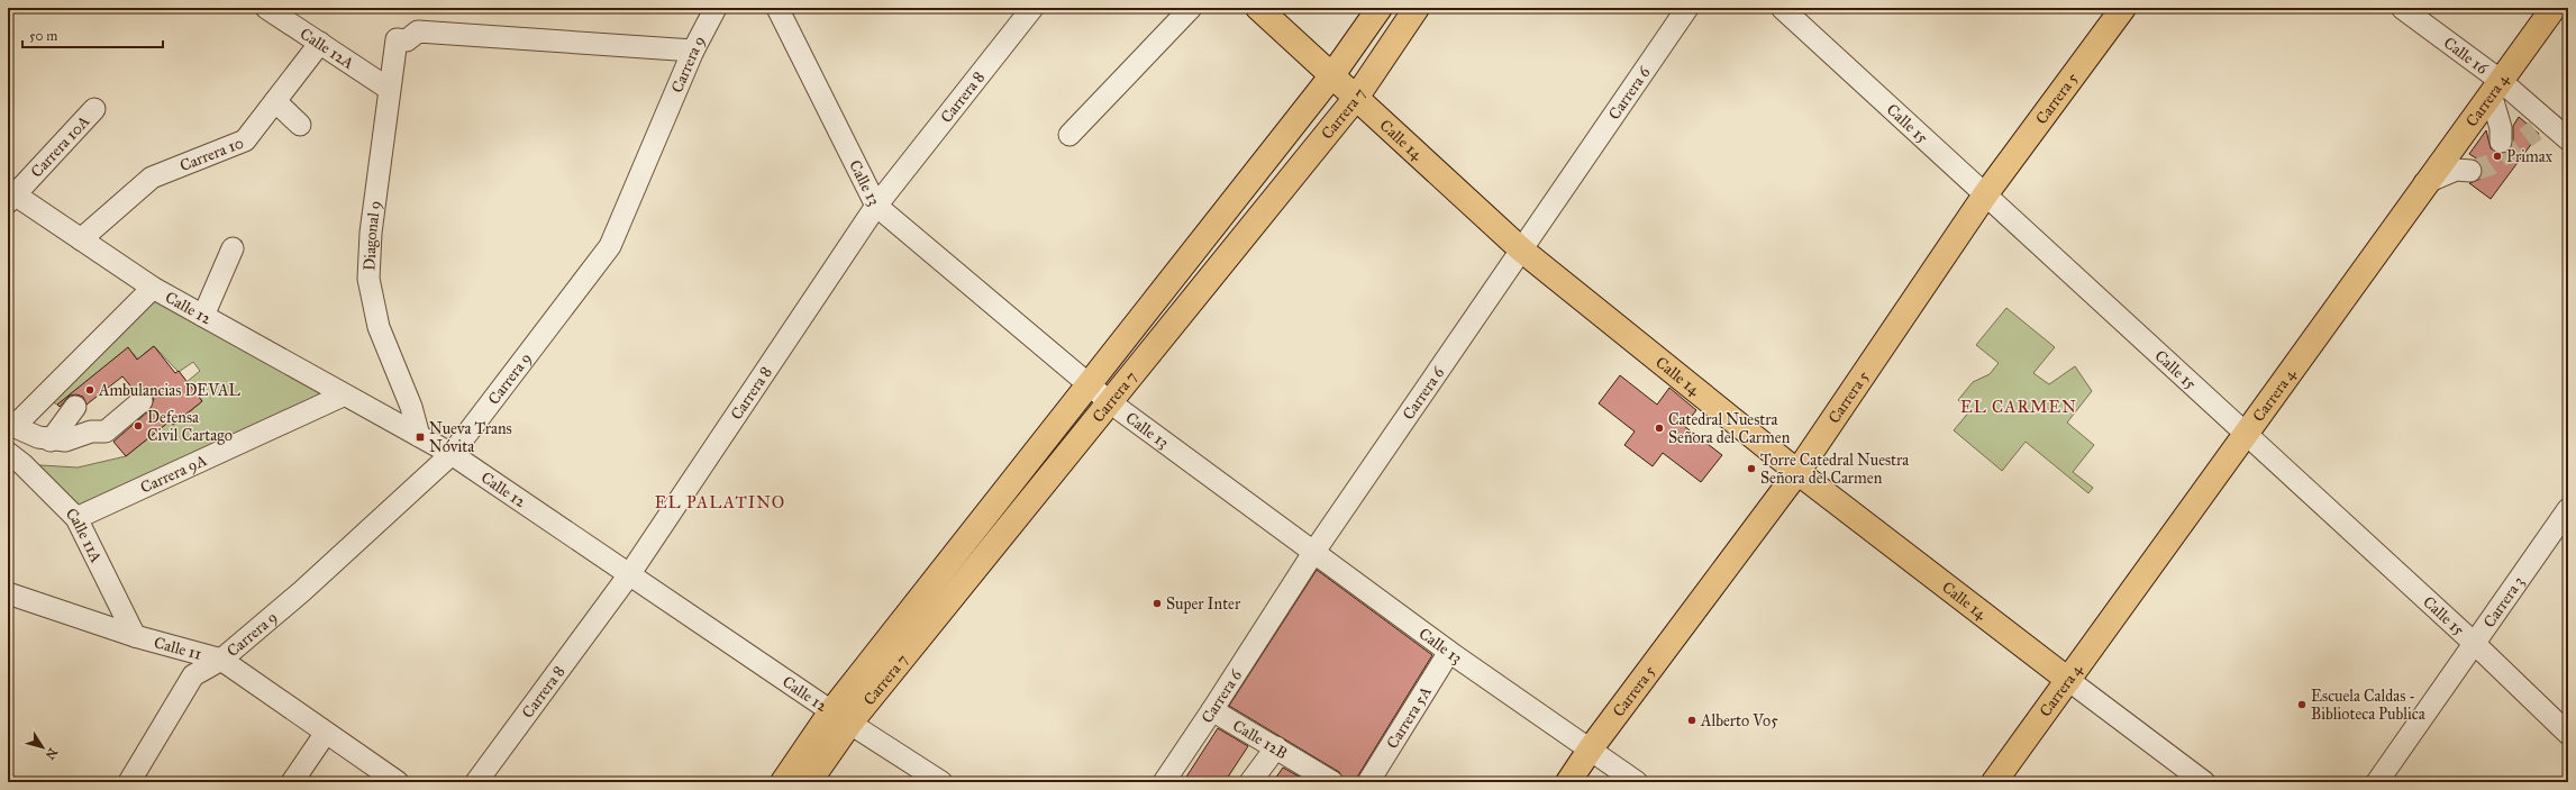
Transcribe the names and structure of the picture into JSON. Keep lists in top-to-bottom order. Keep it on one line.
{"streets":{"main road":["Carrera 5","Carrera 4","Carrera 7","Calle 14"],"street":["Calle 12A","Calle 16","Carrera 9","Carrera 6","Carrera 8","Calle 15","Carrera 10A","Carrera 10","Calle 13","Diagonal 9","Calle 12","Carrera 9A","Calle 11A","Carrera 3","Calle 11","Carrera 5A","Calle 12B"]},"crossings":[["Calle 12A","Carrera 10"],["Calle 12A","Diagonal 9"],["Calle 16","Carrera 4"],["Carrera 9","Diagonal 9"],["Carrera 9","Calle 12"],["Carrera 9","Calle 11"],["Carrera 6","Calle 14"],["Carrera 6","Calle 13"],["Carrera 6","Calle 12B"],["Carrera 8","Calle 13"],["Carrera 8","Calle 12"],["Carrera 5","Calle 15"],["Carrera 5","Calle 14"],["Carrera 5","Calle 13"],["Carrera 4","Calle 15"],["Carrera 4","Calle 14"],["Carrera 7","Calle 14"],["Carrera 7","Calle 13"],["Carrera 7","Calle 12"],["Calle 15","Carrera 3"],["Carrera 10A","Calle 12"],["Carrera 10","Calle 12"],["Calle 13","Carrera 5A"],["Diagonal 9","Calle 12"],["Calle 12","Carrera 9A"],["Carrera 9A","Calle 11A"],["Calle 11A","Calle 11"]],"districts":["EL CARMEN","EL PALATINO"],"places":{"other":["Primax","Ambulancias DEVAL","Defensa Civil Cartago","Catedral Nuestra Señora del Carmen","Torre Catedral Nuestra Señora del Carmen","Super Inter","Escuela Caldas - Biblioteca Publica","Alberto Vo5"],"transit":["Nueva Trans Nóvita"]},"scale_bar":"50 m","north":"bottom right"}
